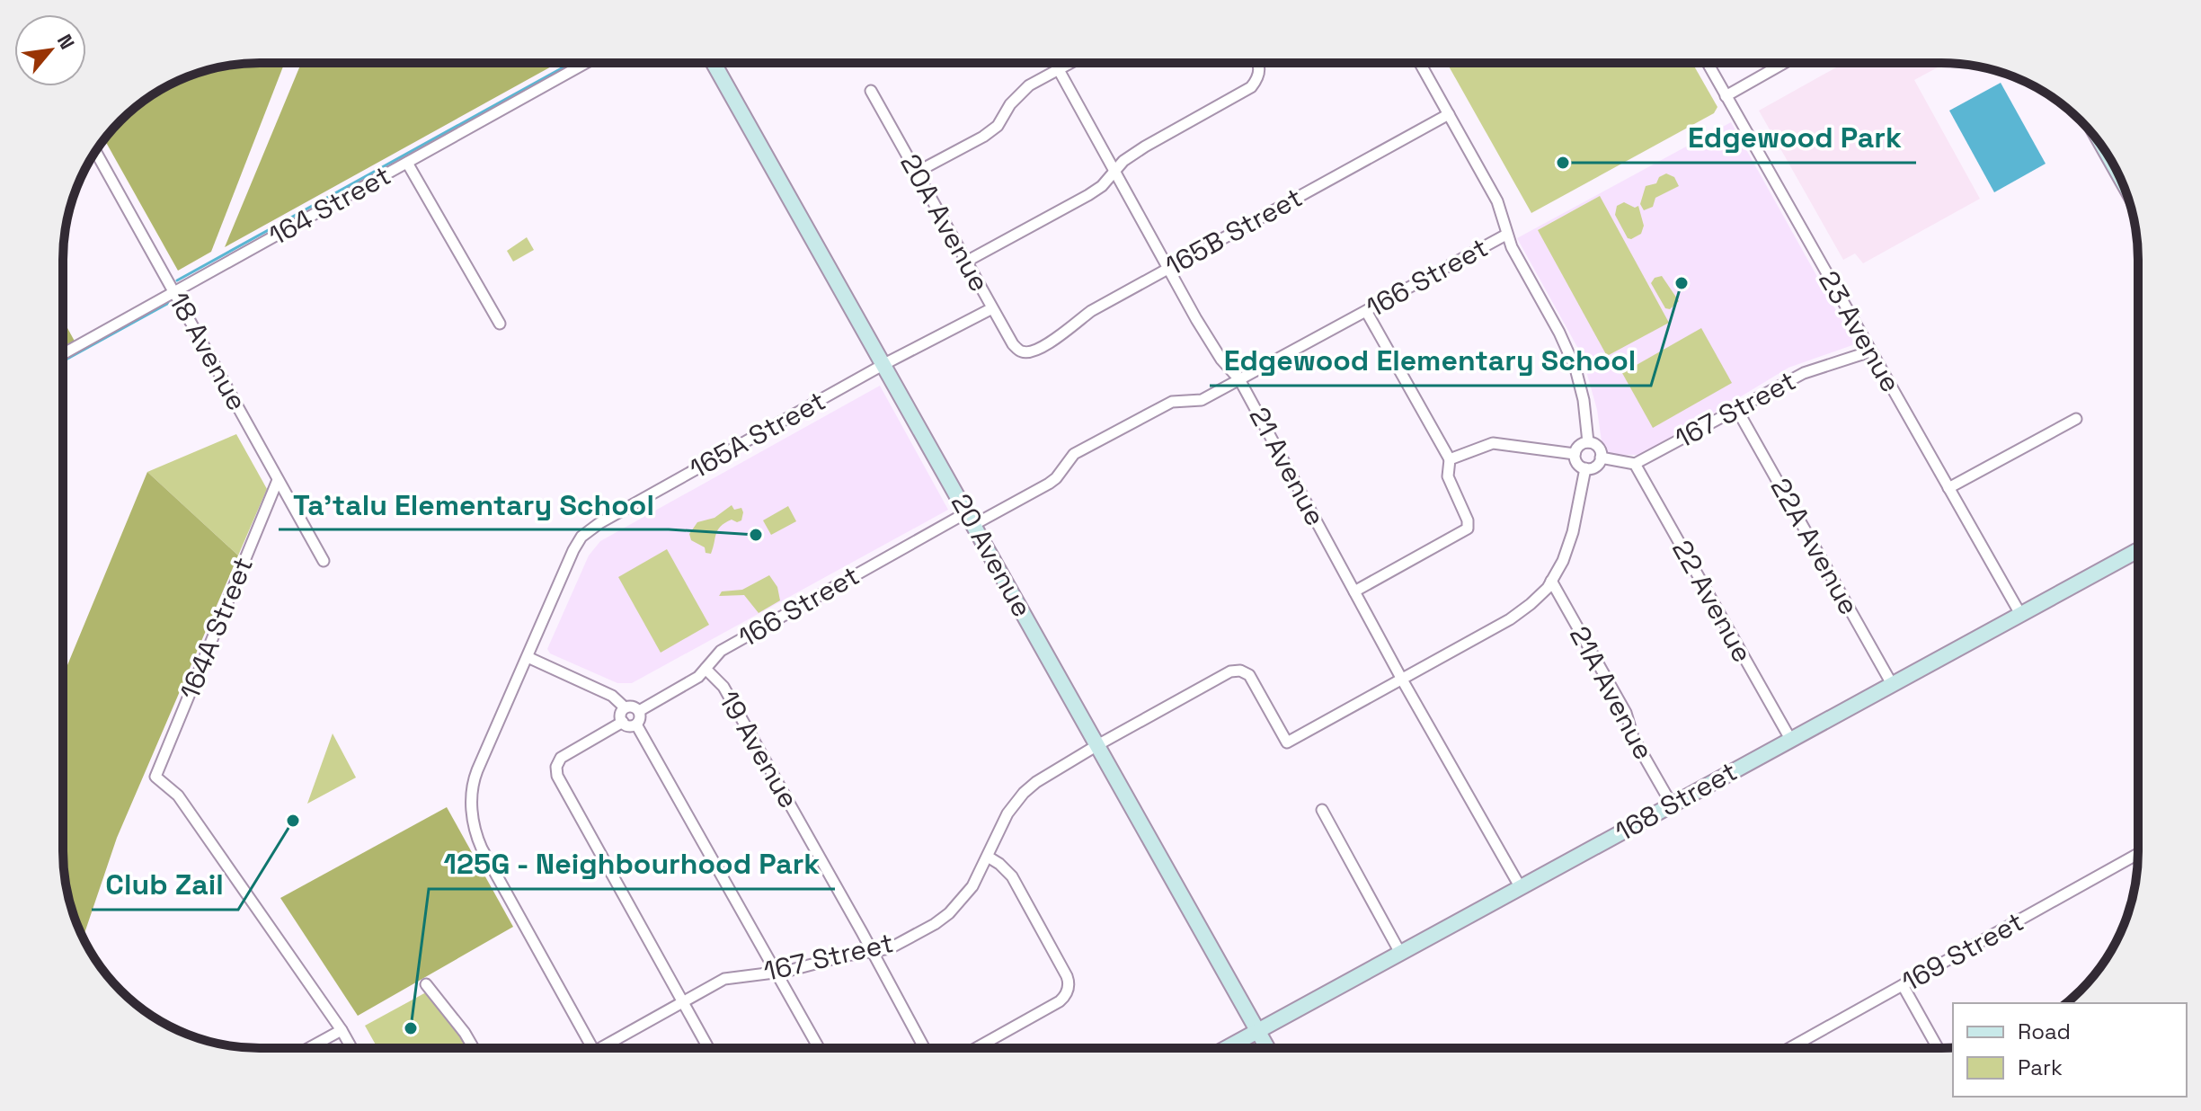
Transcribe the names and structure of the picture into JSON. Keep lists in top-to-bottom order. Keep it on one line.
{"streets":{"main road":["20 Avenue","168 Street"],"street":["164 Street","20A Avenue","165B Street","166 Street","23 Avenue","18 Avenue","167 Street","165A Street","21 Avenue","22A Avenue","22 Avenue","164A Street","21A Avenue","19 Avenue","169 Street"]},"crossings":[["164 Street","18 Avenue"],["20A Avenue","165B Street"],["20A Avenue","165A Street"],["165B Street","21 Avenue"],["166 Street","21 Avenue"],["166 Street","20 Avenue"],["166 Street","19 Avenue"],["23 Avenue","167 Street"],["23 Avenue","168 Street"],["18 Avenue","164A Street"],["167 Street","21 Avenue"],["167 Street","22A Avenue"],["167 Street","20 Avenue"],["167 Street","22 Avenue"],["167 Street","19 Avenue"],["165A Street","20 Avenue"],["21 Avenue","168 Street"],["22A Avenue","168 Street"],["20 Avenue","168 Street"],["22 Avenue","168 Street"],["21A Avenue","168 Street"]],"places":["Edgewood Park","Edgewood Elementary School","Ta'talu Elementary School","Club Zail","125G - Neighbourhood Park"],"legend":["Road","Park"],"north":"top right"}
